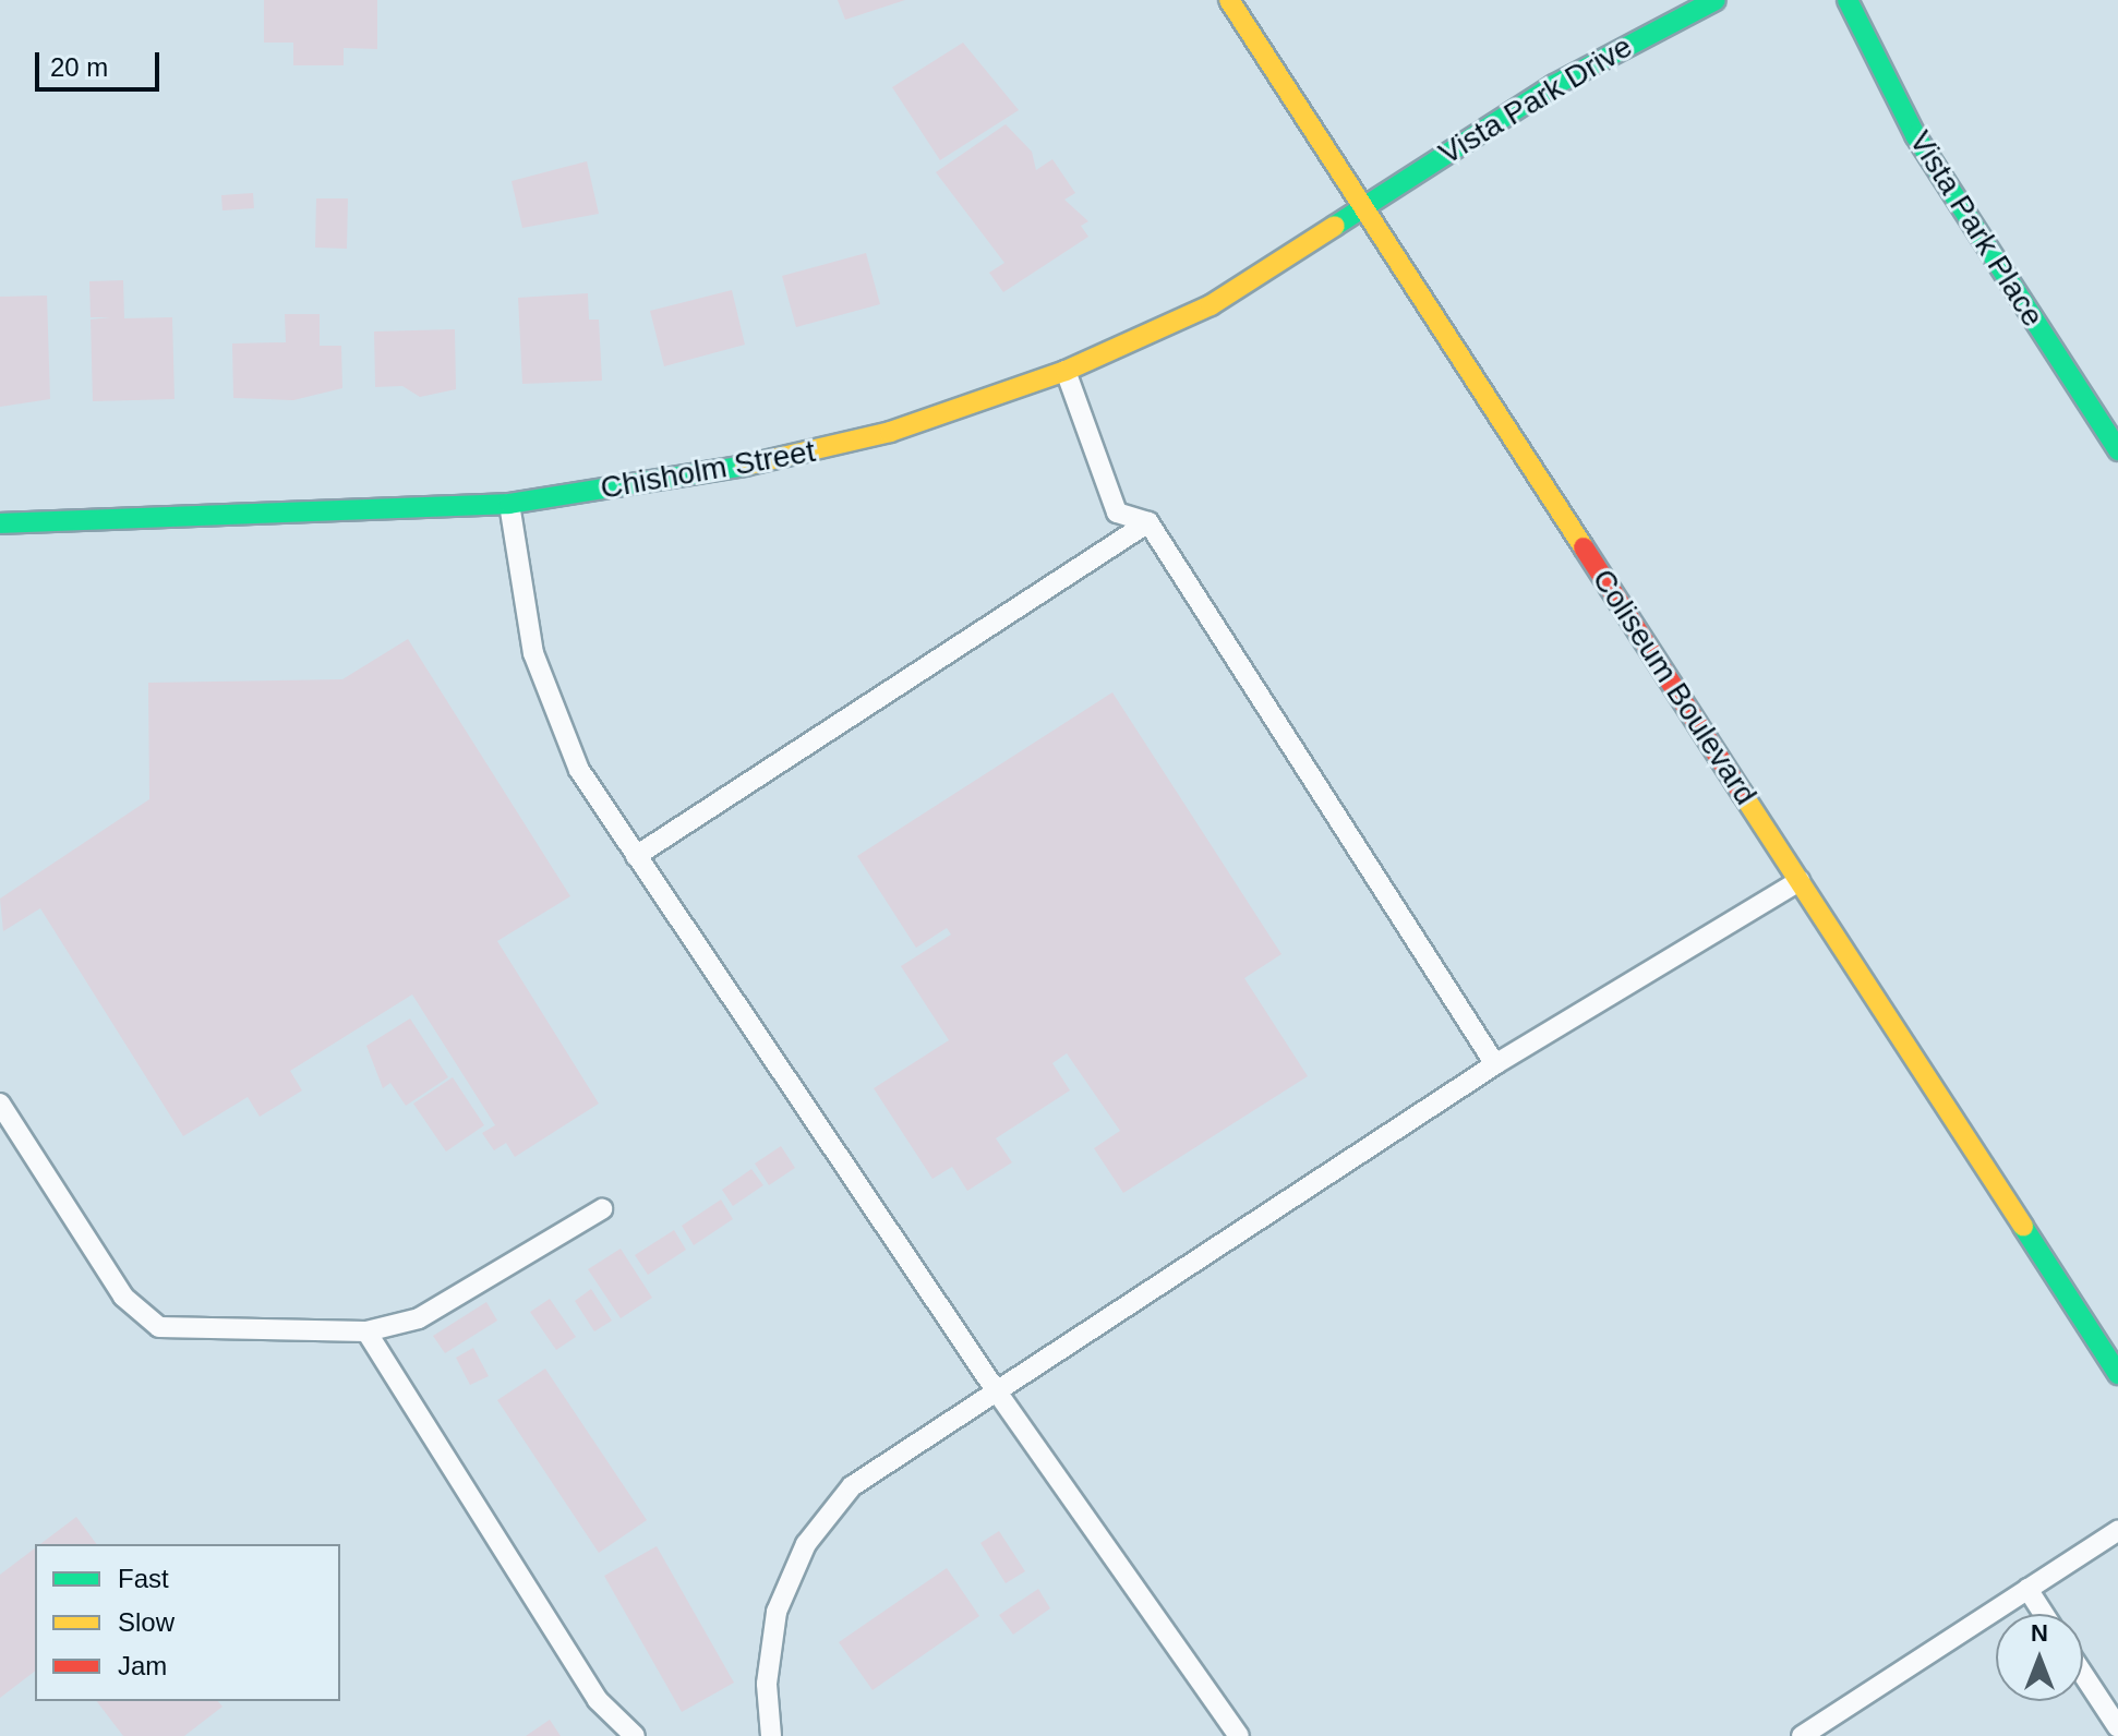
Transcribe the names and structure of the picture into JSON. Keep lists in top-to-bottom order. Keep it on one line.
{"streets":{"street":["Vista Park Drive","Vista Park Place","Chisholm Street","Coliseum Boulevard"]},"crossings":[["Vista Park Drive","Chisholm Street"],["Vista Park Drive","Coliseum Boulevard"],["Chisholm Street","Coliseum Boulevard"]],"legend":["Fast","Slow","Jam"],"scale_bar":"20 m","north":"top"}
